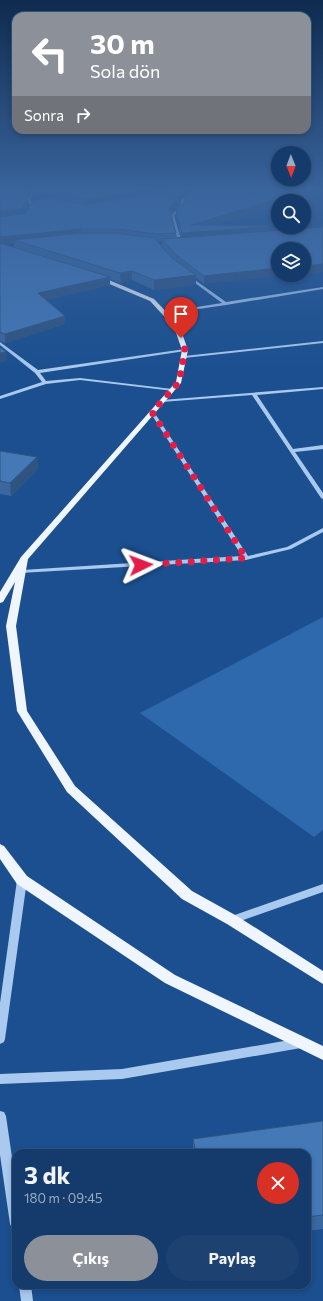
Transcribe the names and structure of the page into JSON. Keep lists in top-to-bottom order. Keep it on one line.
{"north":"bottom","page":{"turn":["30 m","Sola dön"],"then":"Sonra","heading":["3 dk","180 m · 09:45"],"buttons":["Çıkış","Paylaş"]}}
